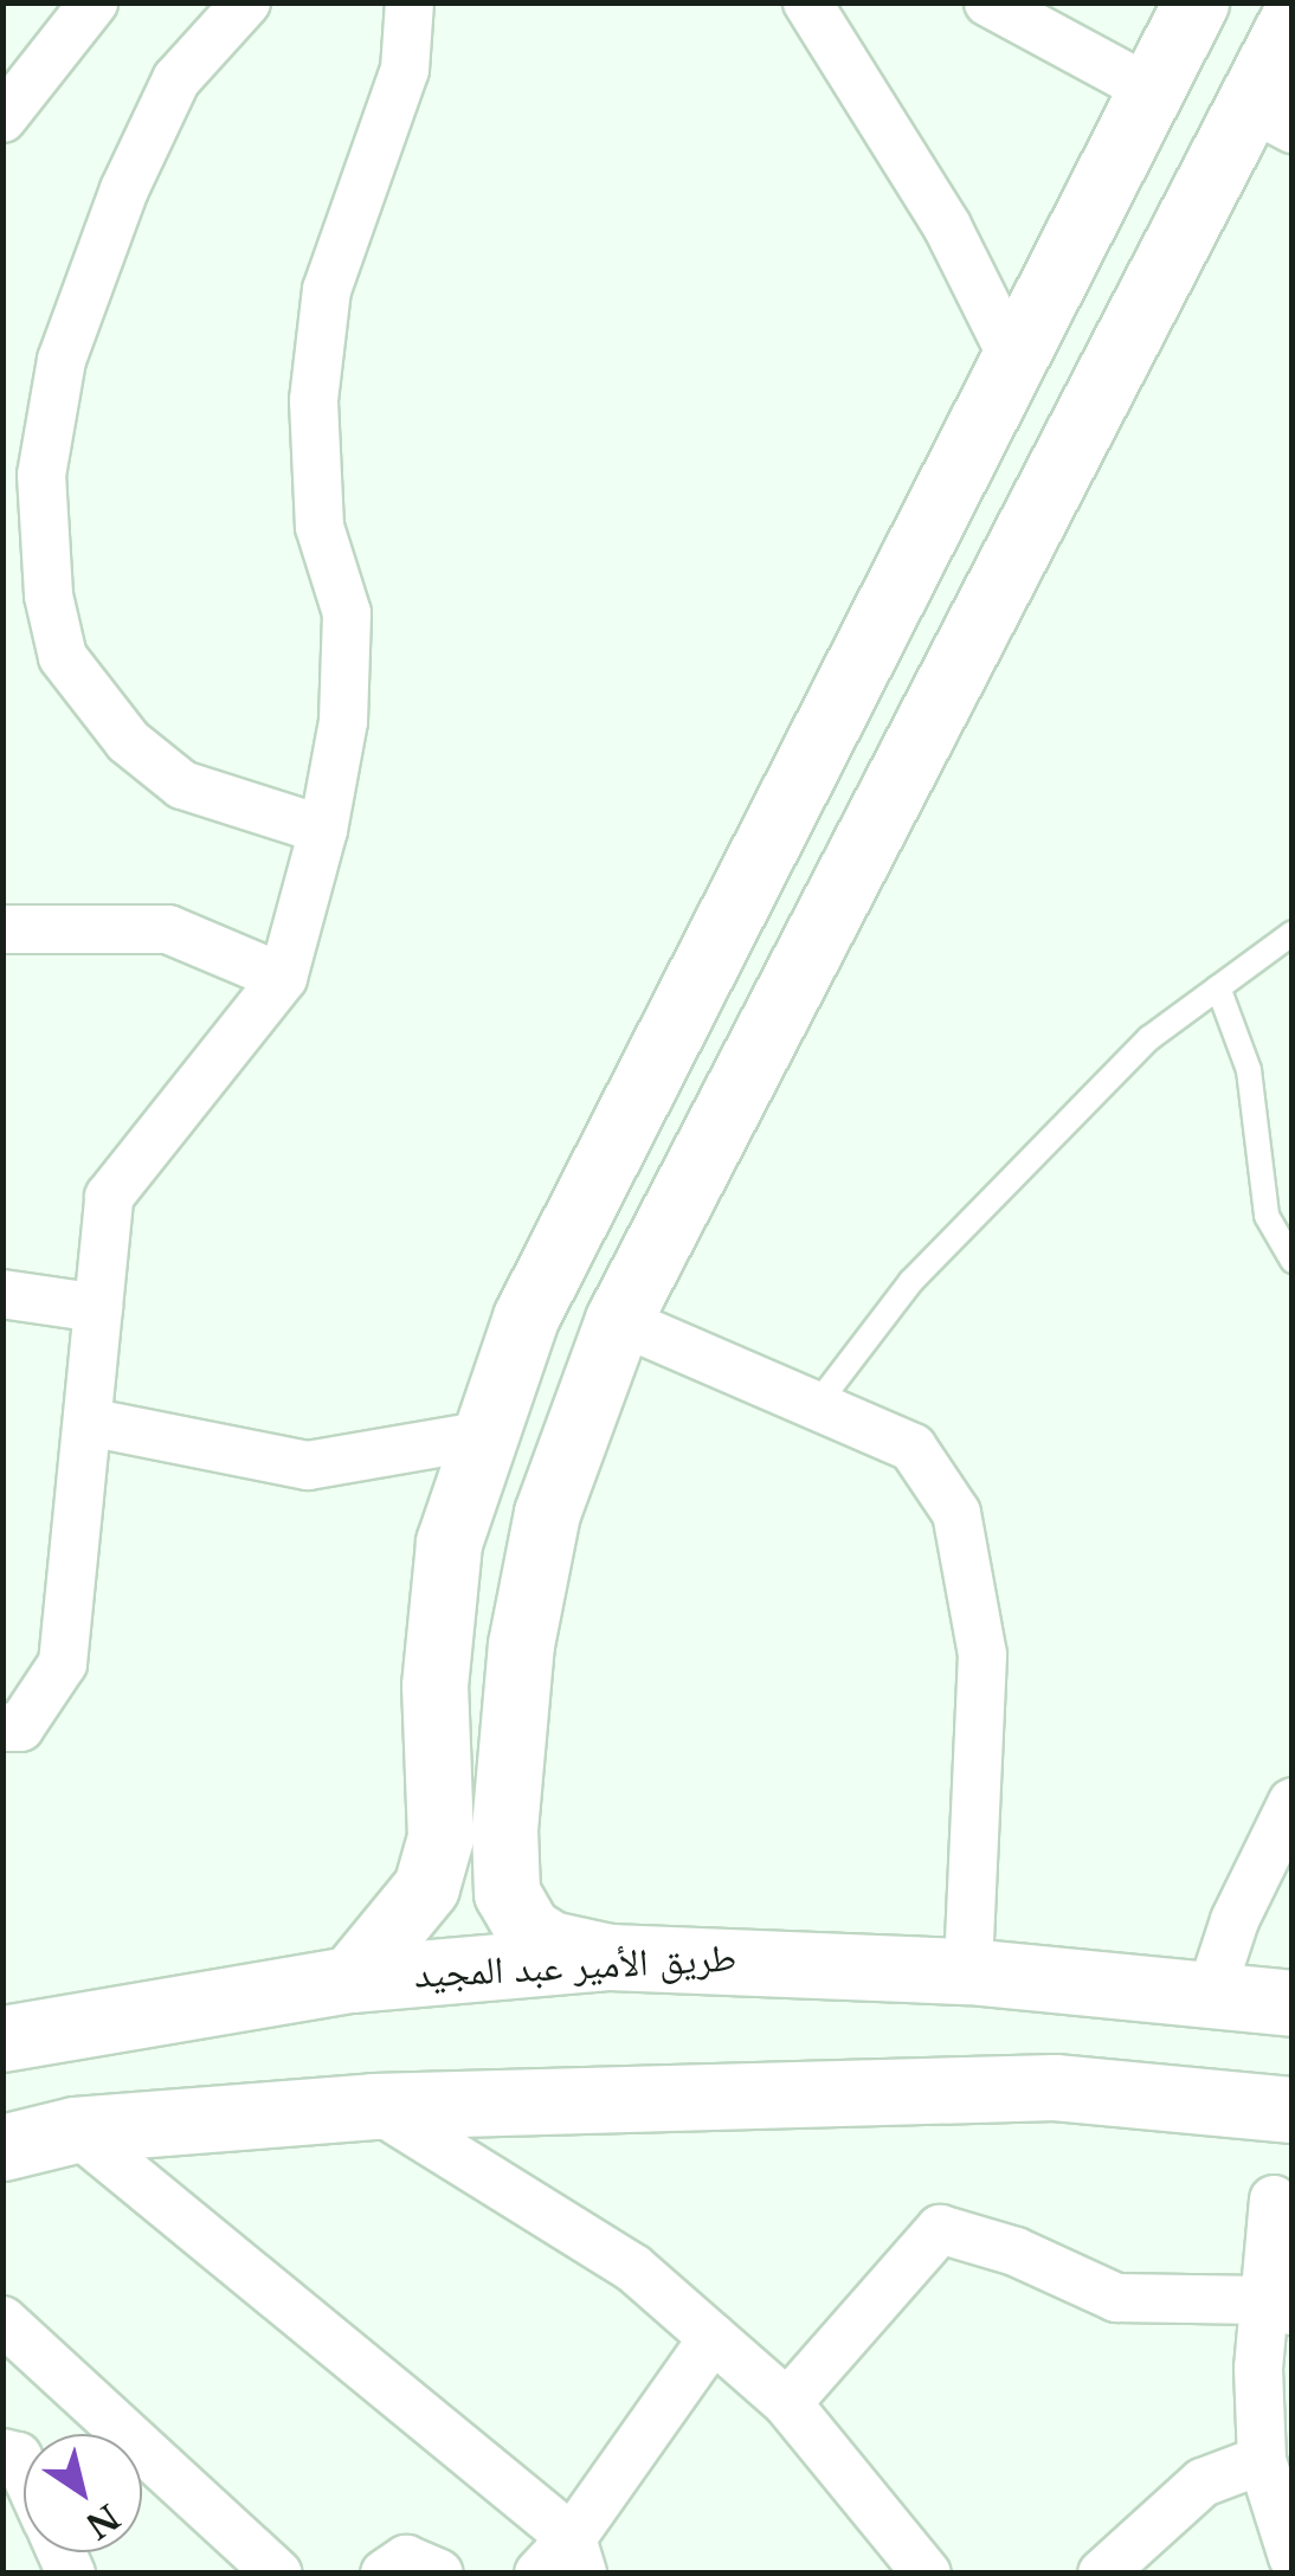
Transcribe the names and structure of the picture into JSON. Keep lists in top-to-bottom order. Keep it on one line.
{"streets":{"main road":["طريق الأمير عبد المجيد"]},"north":"bottom right"}
